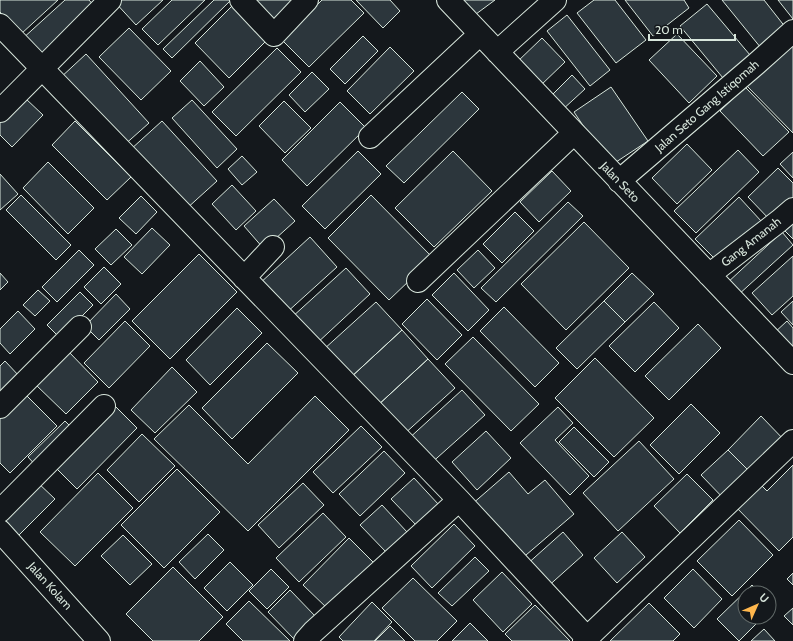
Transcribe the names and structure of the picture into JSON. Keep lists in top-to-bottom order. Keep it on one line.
{"streets":{"street":["Jalan Seto Gang Istiqomah","Jalan Seto","Gang Amanah","Jalan Kolam"]},"crossings":[["Jalan Seto Gang Istiqomah","Jalan Seto"],["Jalan Seto","Gang Amanah"]],"scale_bar":"20 m","north":"top right"}
